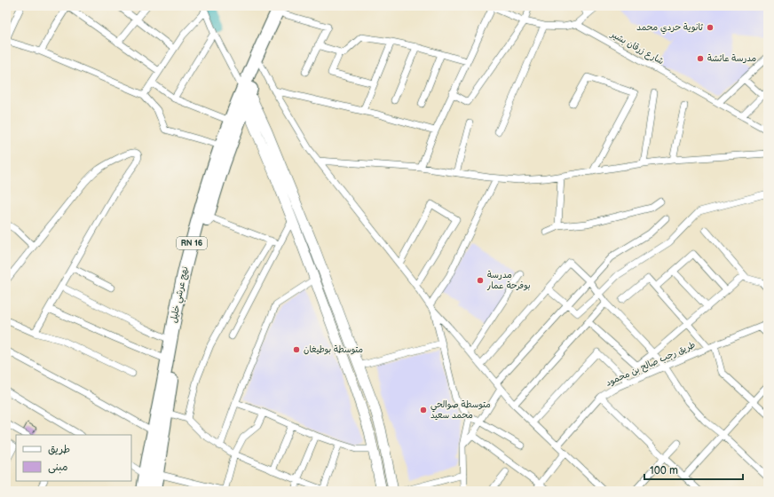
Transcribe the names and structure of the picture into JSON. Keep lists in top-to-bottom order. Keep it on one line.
{"streets":{"highway":["RN 16","نهج عرشي خليل"],"street":["شارع زرقان بشير","طريق رجب صالح بن محمود"]},"places":["ثانوية حردي محمد","مدرسة عائشة","مدرسة بوفرحة عمار","متوسطة بوطيغان","متوسطة صوالحي محمد سعيد"],"legend":["طريق","مبنى"],"scale_bar":"100 m"}
